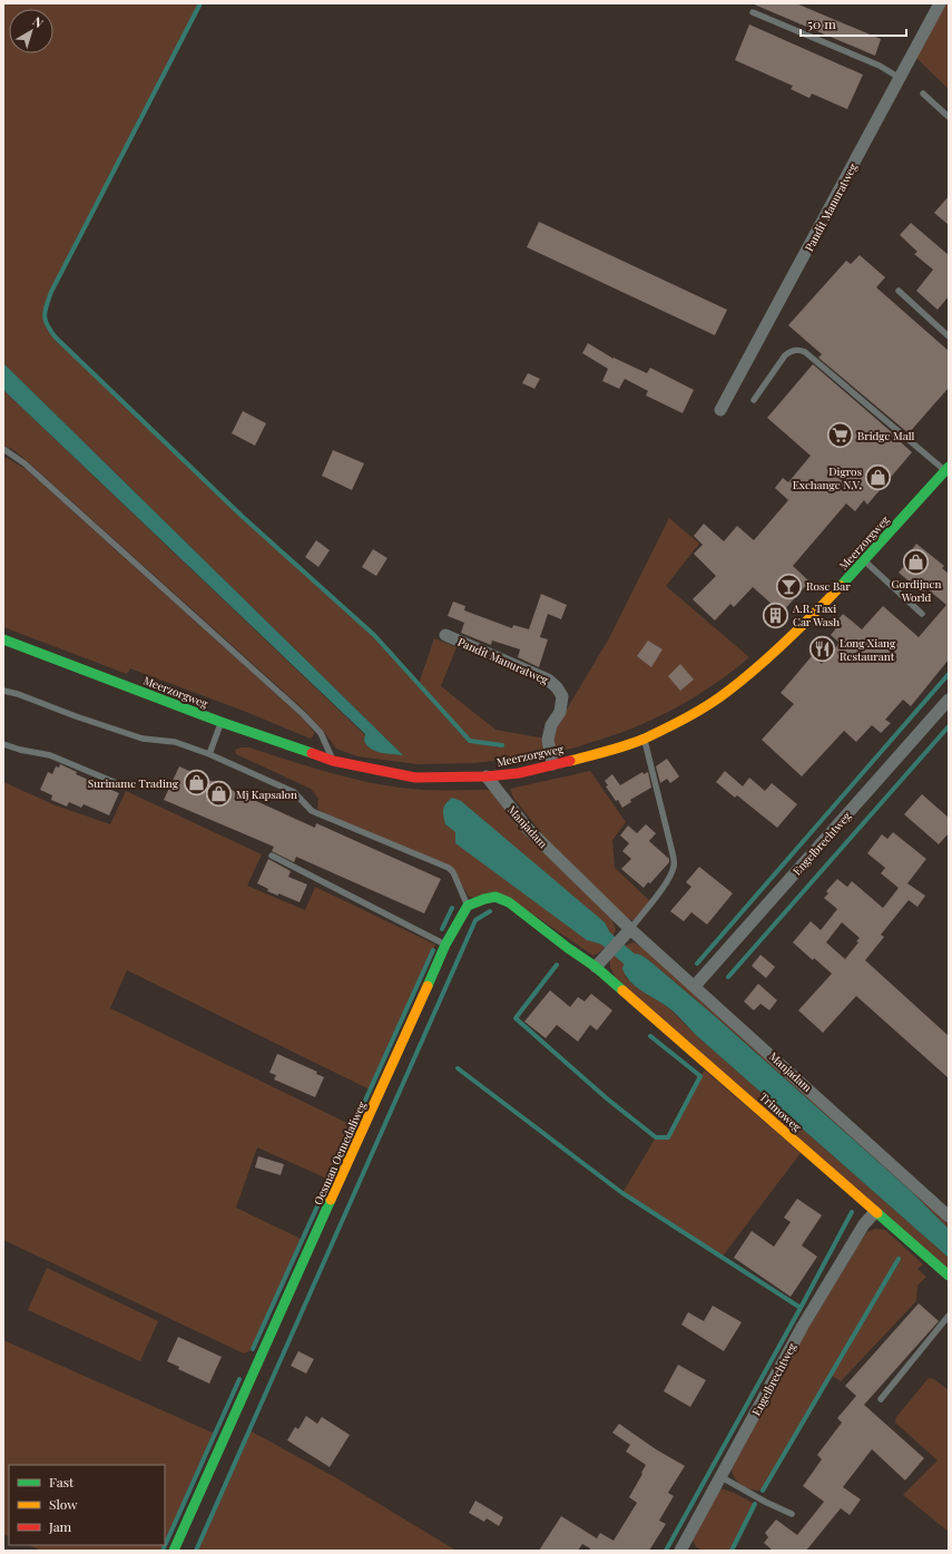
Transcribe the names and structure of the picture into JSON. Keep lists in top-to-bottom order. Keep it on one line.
{"streets":{"street":["Pandit Manuratweg","Meerzorgweg","Manjadam","Engelbrechtweg","Trimoweg","Oesman Oemedaliweg"]},"crossings":[["Pandit Manuratweg","Meerzorgweg"],["Meerzorgweg","Manjadam"],["Manjadam","Engelbrechtweg"],["Engelbrechtweg","Trimoweg"]],"places":{"supermarket":["Bridge Mall"],"shop":["Digros Exchange N.V.","Gordijnen World","Suriname Trading","Mj Kapsalon"],"bar":["Rose Bar"],"building":["A.R. Taxi Car Wash"],"restaurant":["Long Xiang Restaurant"]},"legend":["Fast","Slow","Jam"],"scale_bar":"50 m","north":"top right"}
